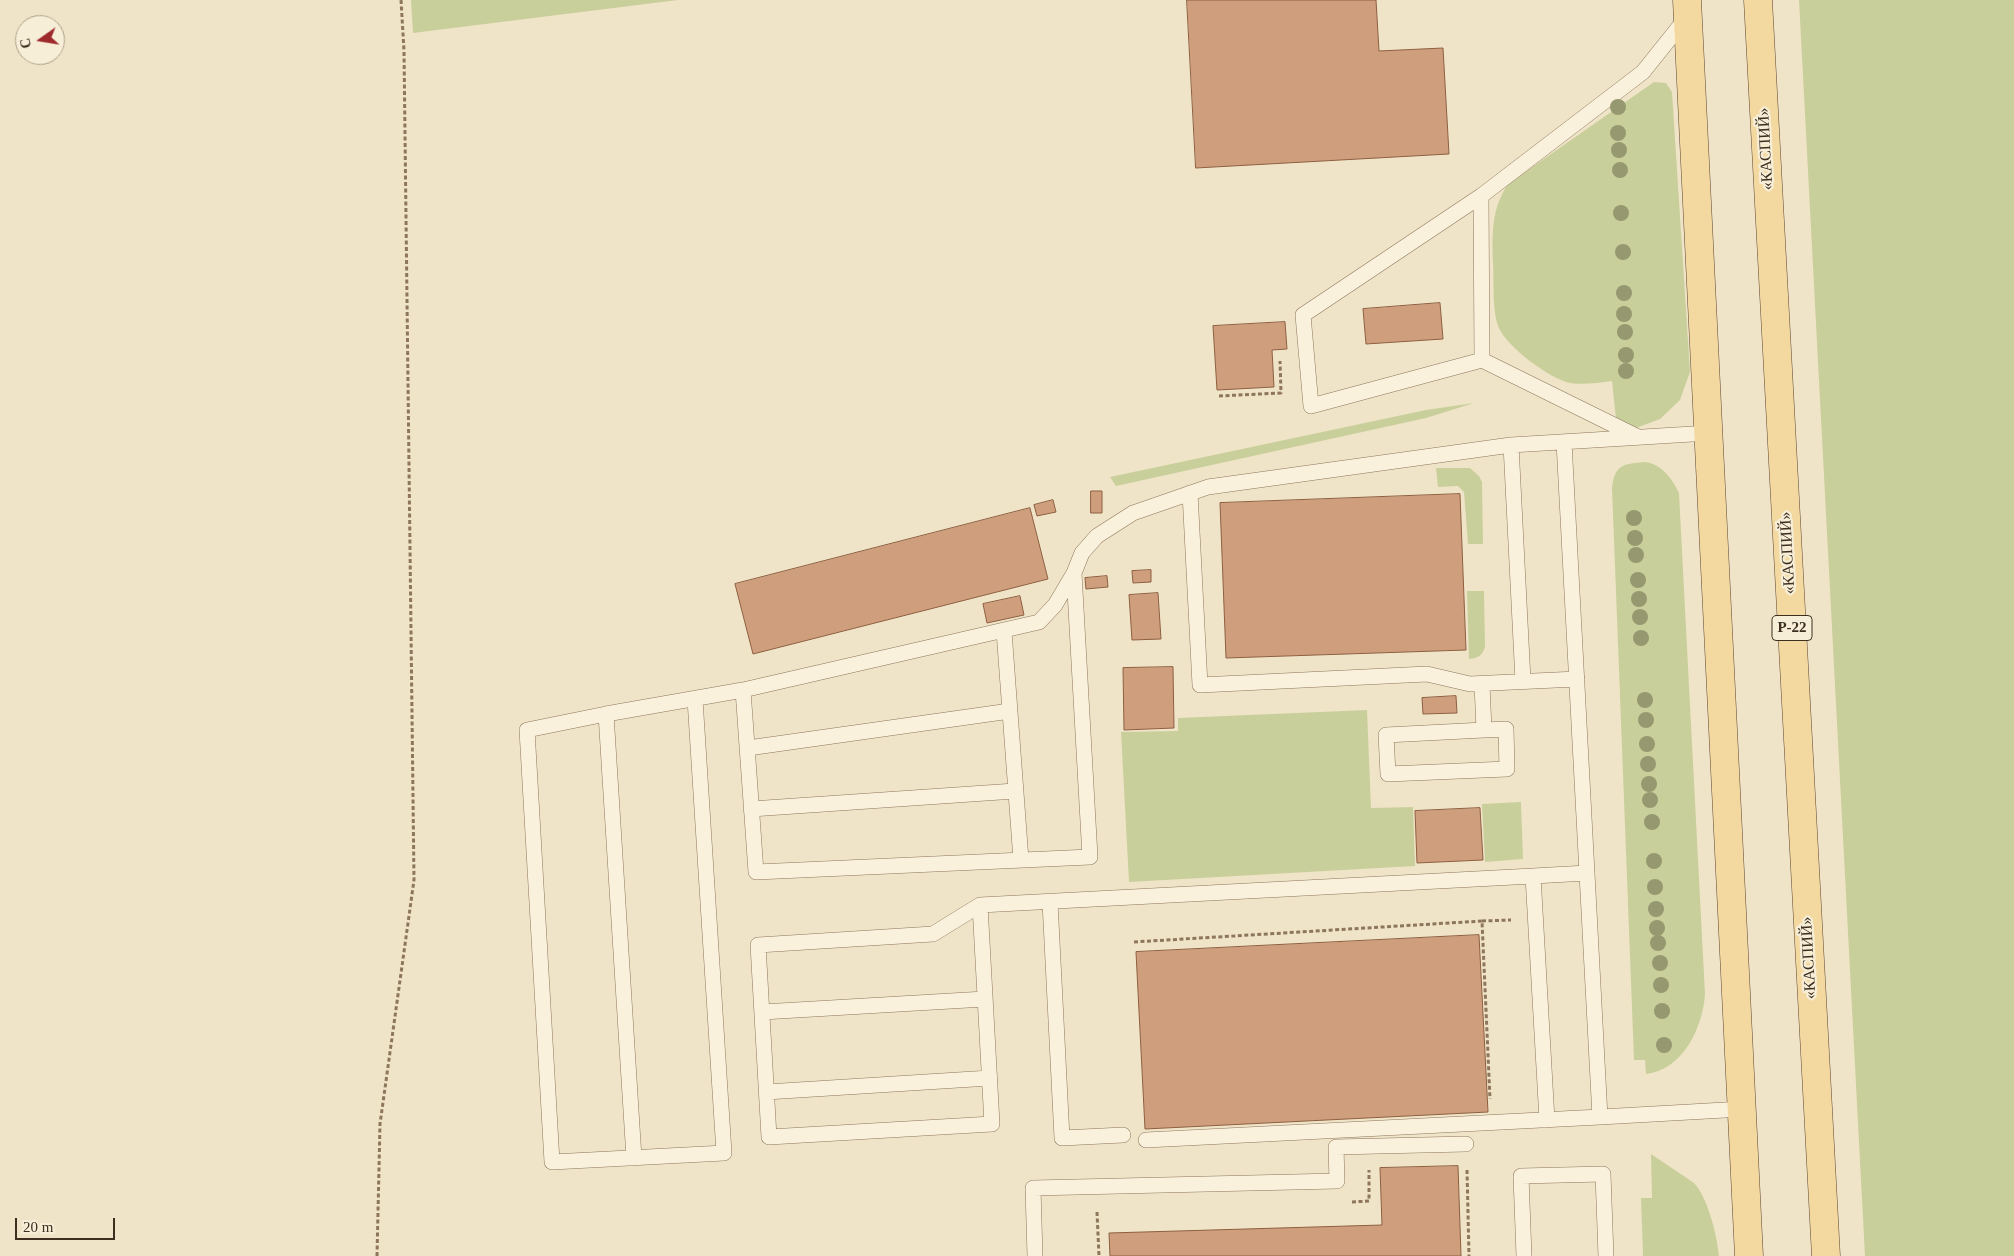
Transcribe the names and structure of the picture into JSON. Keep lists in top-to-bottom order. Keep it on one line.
{"streets":{"main road":["«КАСПИЙ»","Р-22"]},"scale_bar":"20 m","north":"left"}
